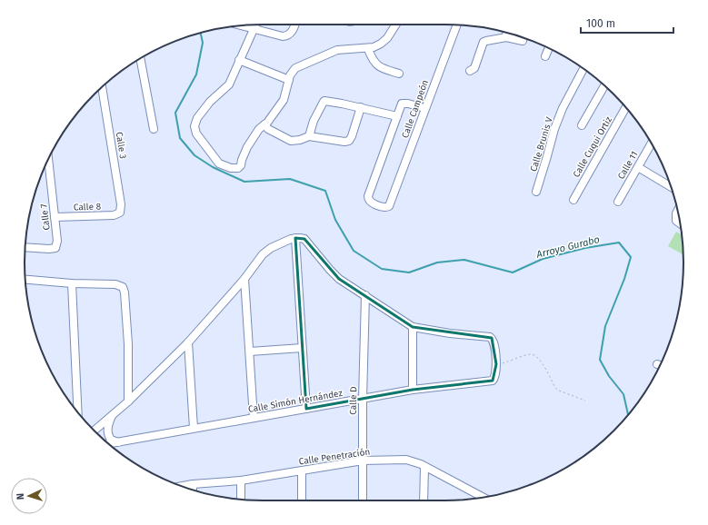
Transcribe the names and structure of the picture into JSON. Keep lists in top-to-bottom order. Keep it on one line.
{"streets":{"street":["Calle Campeón","Calle Brunis V","Calle 3","Calle Cuqui Ortiz","Calle 11","Calle 8","Calle 7","Calle D","Calle Simón Hernández","Calle Penetración"]},"crossings":[["Calle 3","Calle 8"],["Calle 8","Calle 7"],["Calle D","Calle Simón Hernández"],["Calle D","Calle Penetración"]],"water":["Arroyo Gurabo"],"scale_bar":"100 m","north":"left"}
